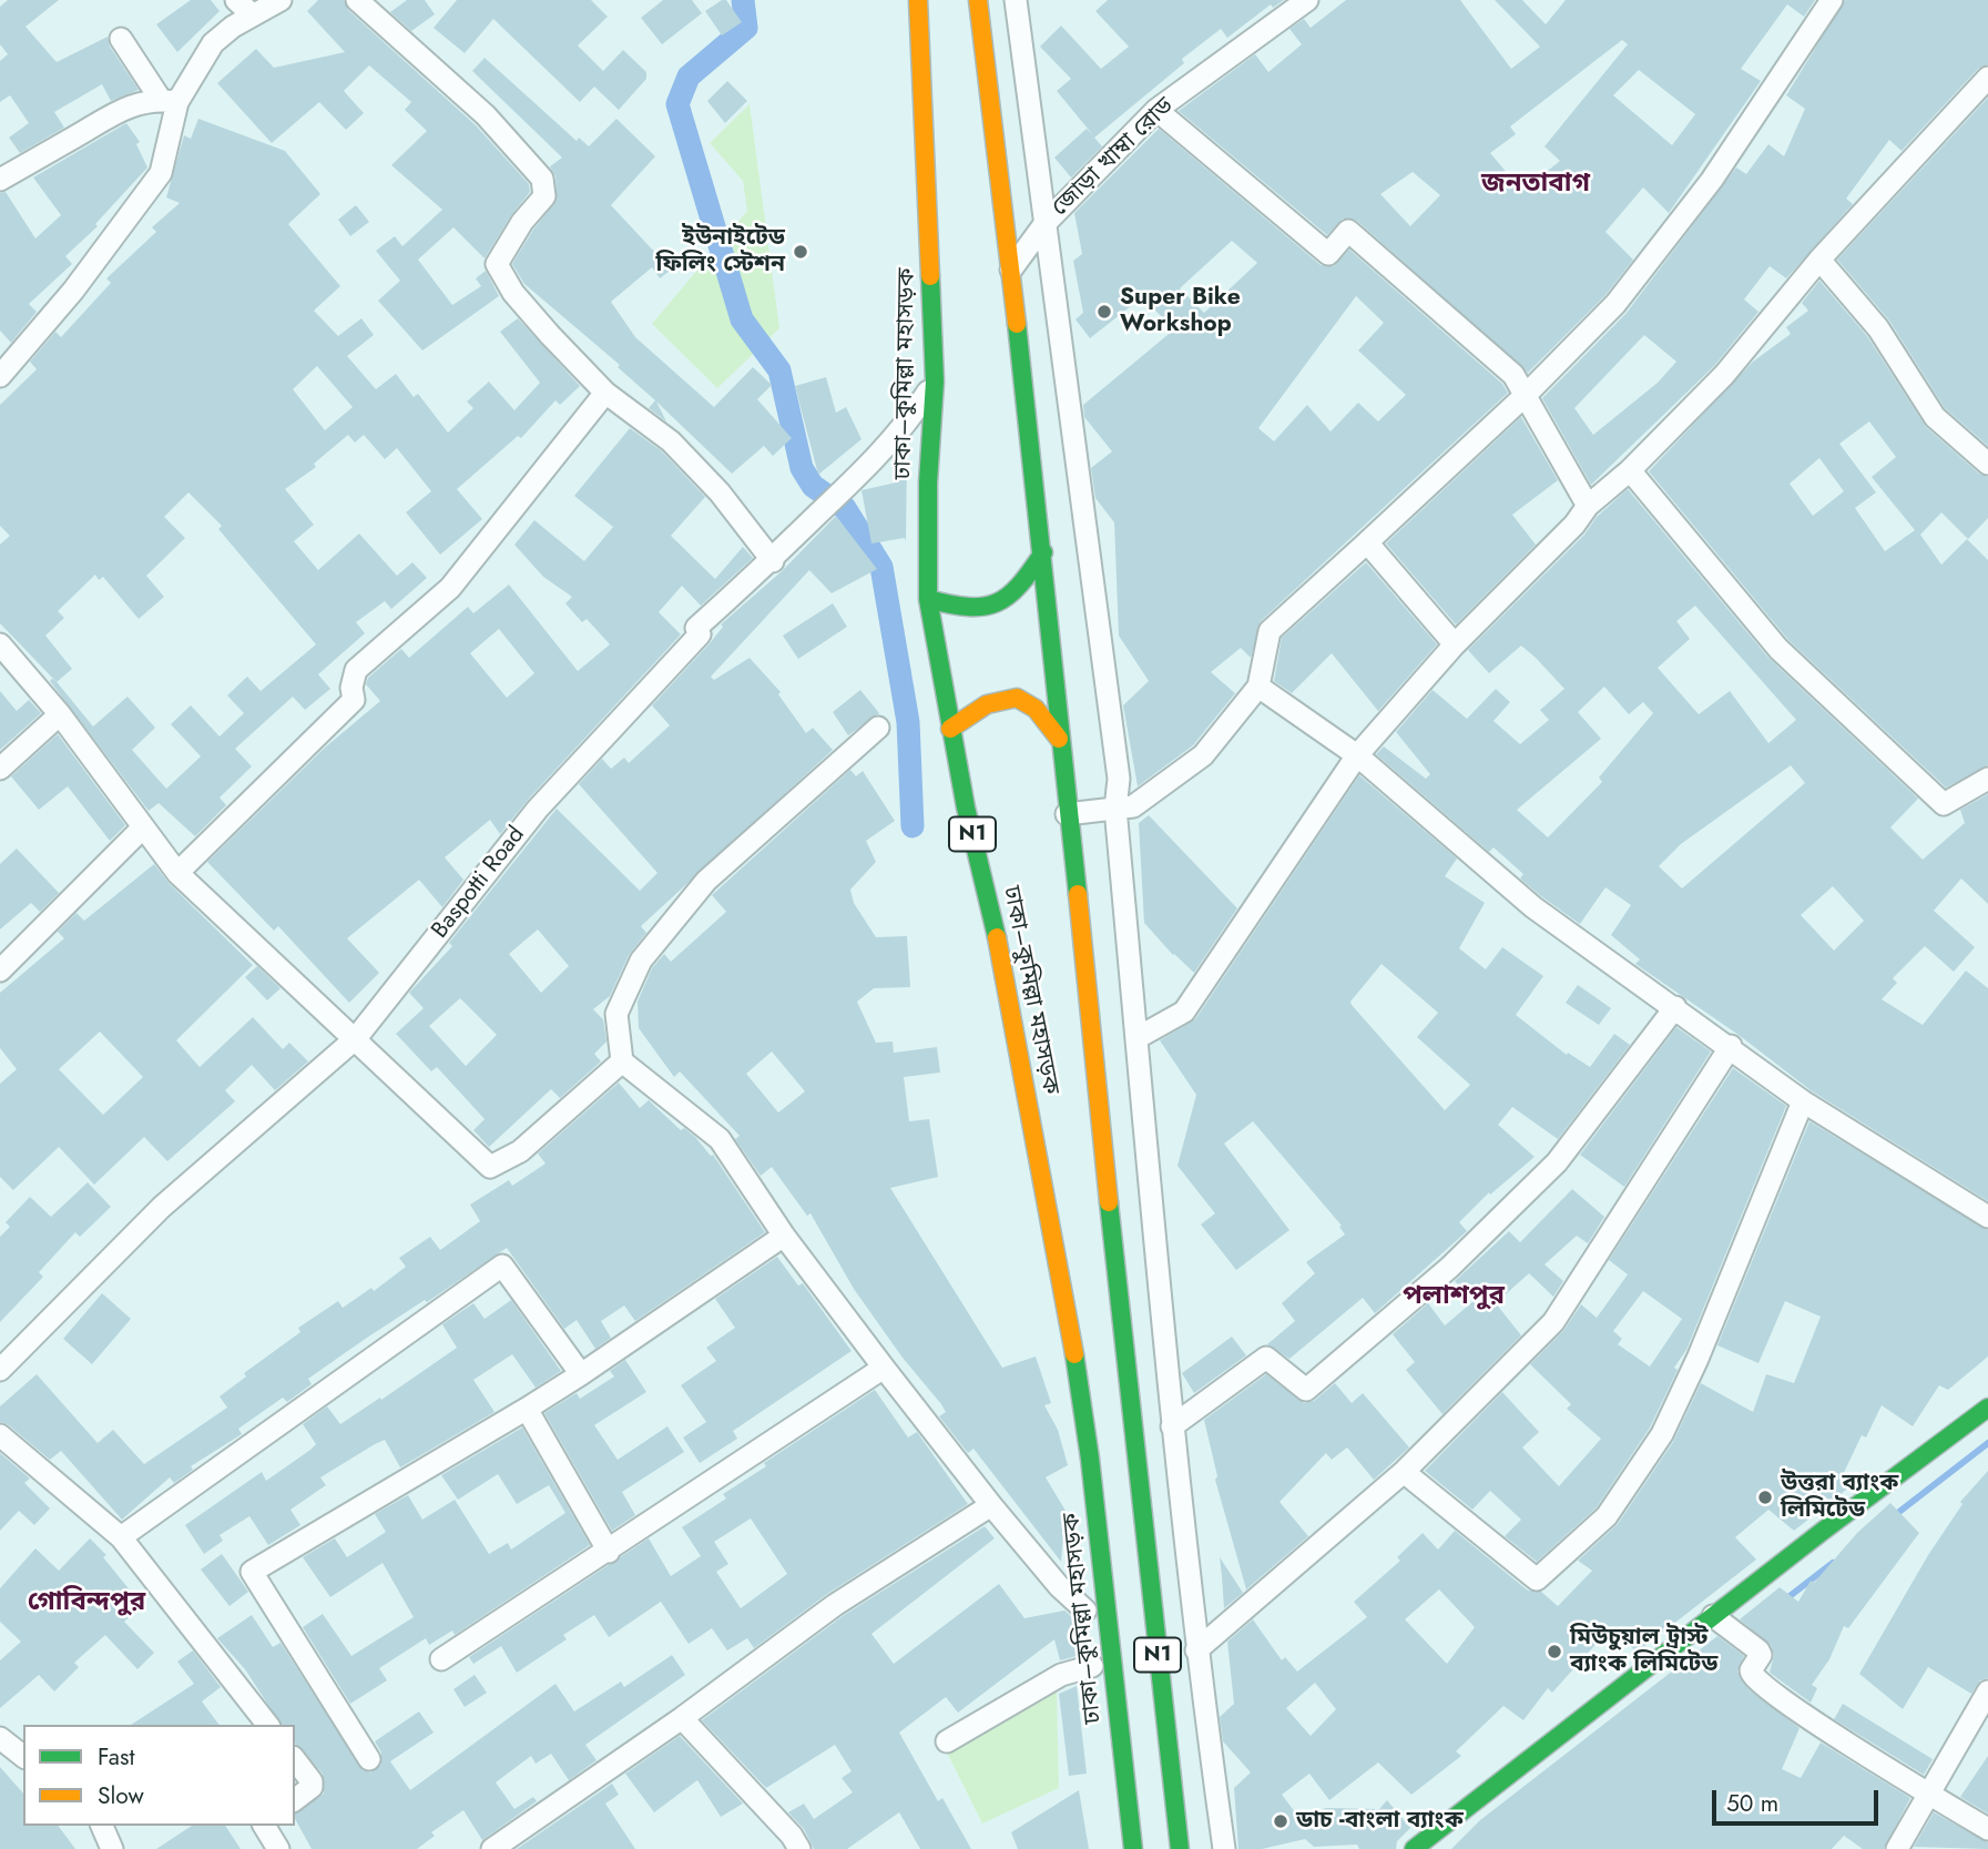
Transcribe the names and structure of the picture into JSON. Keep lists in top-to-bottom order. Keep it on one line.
{"streets":{"main road":["ঢাকা–কুমিল্লা মহাসড়ক","N1"],"street":["জোড়া খাম্বা রোড","Baspotti Road"]},"crossings":[["জোড়া খাম্বা রোড","ঢাকা–কুমিল্লা মহাসড়ক"],["ঢাকা–কুমিল্লা মহাসড়ক","Baspotti Road"]],"districts":["জনতাবাগ","পলাশপুর","গোবিন্দপুর"],"places":["ইউনাইটেড ফিলিং স্টেশন","Super Bike Workshop","উত্তরা ব্যাংক লিমিটেড","মিউচুয়াল ট্রাস্ট ব্যাংক লিমিটেড","ডাচ -বাংলা ব্যাংক"],"legend":["Fast","Slow"],"scale_bar":"50 m"}
